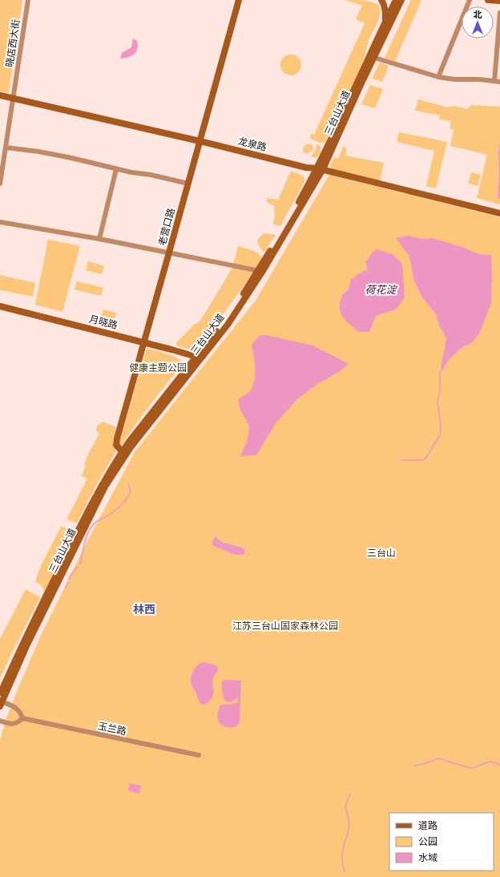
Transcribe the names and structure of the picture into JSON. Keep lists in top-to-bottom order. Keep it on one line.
{"streets":{"street":["晓店西大街","三台山大道","龙泉路","老营口路","月晓路","玉兰路"]},"crossings":[["晓店西大街","龙泉路"],["三台山大道","龙泉路"],["三台山大道","老营口路"],["三台山大道","月晓路"],["龙泉路","老营口路"],["老营口路","月晓路"]],"districts":["林西"],"water":["荷花淀"],"parks":["健康主题公园","三台山","江苏三台山国家森林公园"],"legend":["道路","公园","水域"],"north":"top"}
